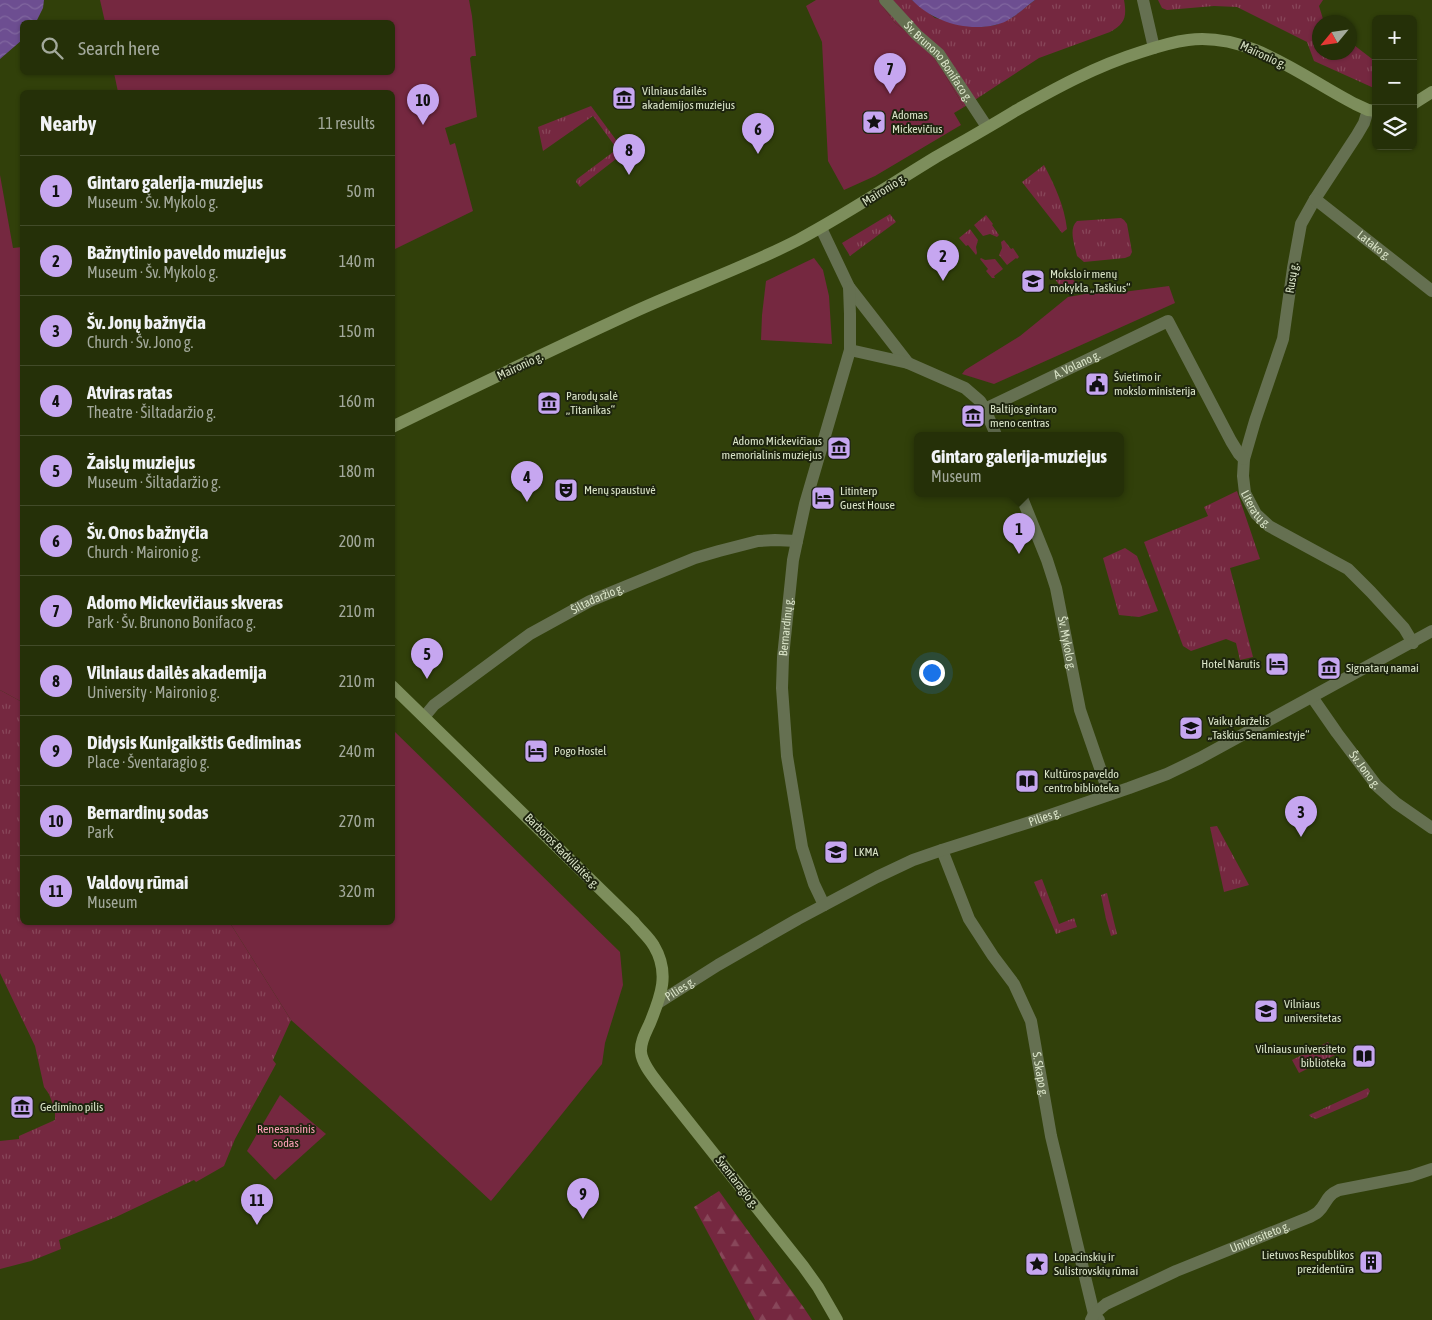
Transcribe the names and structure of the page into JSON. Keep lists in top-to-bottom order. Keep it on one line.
{"streets":{"main road":["Maironio g.","Barboros Radvilaitės g.","Šventaragio g."],"street":["Šv. Brunono Bonifaco g.","Latako g.","Rusų g.","A. Volano g.","Literatų g.","Šiltadaržio g.","Bernardinų g.","Šv. Mykolo g.","Šv. Jono g.","Pilies g.","S. Skapo g.","Universiteto g."]},"crossings":[["Maironio g.","Šv. Brunono Bonifaco g."],["Maironio g.","Rusų g."],["Latako g.","Rusų g."],["Rusų g.","A. Volano g."],["Rusų g.","Literatų g."],["A. Volano g.","Literatų g."],["Literatų g.","Pilies g."],["Šiltadaržio g.","Bernardinų g."],["Šiltadaržio g.","Barboros Radvilaitės g."],["Bernardinų g.","Pilies g."],["Šv. Mykolo g.","Pilies g."],["Šv. Jono g.","Pilies g."],["Pilies g.","Barboros Radvilaitės g."],["Pilies g.","S. Skapo g."],["Barboros Radvilaitės g.","Šventaragio g."],["S. Skapo g.","Universiteto g."]],"parks":["Renesansinis sodas"],"places":{"museum":["Vilniaus dailės akademijos muziejus","Parodų salė „Titanikas“","Baltijos gintaro meno centras","Adomo Mickevičiaus memorialinis muziejus","Signatarų namai","Gedimino pilis"],"place":["Adomas Mickevičius","Lopacinskių ir Sulistrovskių rūmai"],"school or university":["Mokslo ir menų mokykla „Taškius“","Vaikų darželis „Taškius Senamiestyje“","LKMA","Vilniaus universitetas"],"public building":["Švietimo ir mokslo ministerija"],"theatre":["Menų spaustuvė"],"hotel":["Litinterp Guest House","Hotel Narutis","Pogo Hostel"],"library":["Kultūros paveldo centro biblioteka","Vilniaus universiteto biblioteka"],"building":["Lietuvos Respublikos prezidentūra"]},"north":"bottom left","page":{"map_buttons":["+","−"],"search":"Search here","pins":["7","10","6","8","2","4","1","5","3","9","11"],"heading":["Nearby","11 results"],"list":[{"mark":"1","name":"Gintaro galerija-muziejus","note":"Museum · Šv. Mykolo g.","value":"50 m"},{"mark":"2","name":"Bažnytinio paveldo muziejus","note":"Museum · Šv. Mykolo g.","value":"140 m"},{"mark":"3","name":"Šv. Jonų bažnyčia","note":"Church · Šv. Jono g.","value":"150 m"},{"mark":"4","name":"Atviras ratas","note":"Theatre · Šiltadaržio g.","value":"160 m"},{"mark":"5","name":"Žaislų muziejus","note":"Museum · Šiltadaržio g.","value":"180 m"},{"mark":"6","name":"Šv. Onos bažnyčia","note":"Church · Maironio g.","value":"200 m"},{"mark":"7","name":"Adomo Mickevičiaus skveras","note":"Park · Šv. Brunono Bonifaco g.","value":"210 m"},{"mark":"8","name":"Vilniaus dailės akademija","note":"University · Maironio g.","value":"210 m"},{"mark":"9","name":"Didysis Kunigaikštis Gediminas","note":"Place · Šventaragio g.","value":"240 m"},{"mark":"10","name":"Bernardinų sodas","note":"Park","value":"270 m"},{"mark":"11","name":"Valdovų rūmai","note":"Museum","value":"320 m"}],"popup":["Gintaro galerija-muziejus","Museum"]}}
